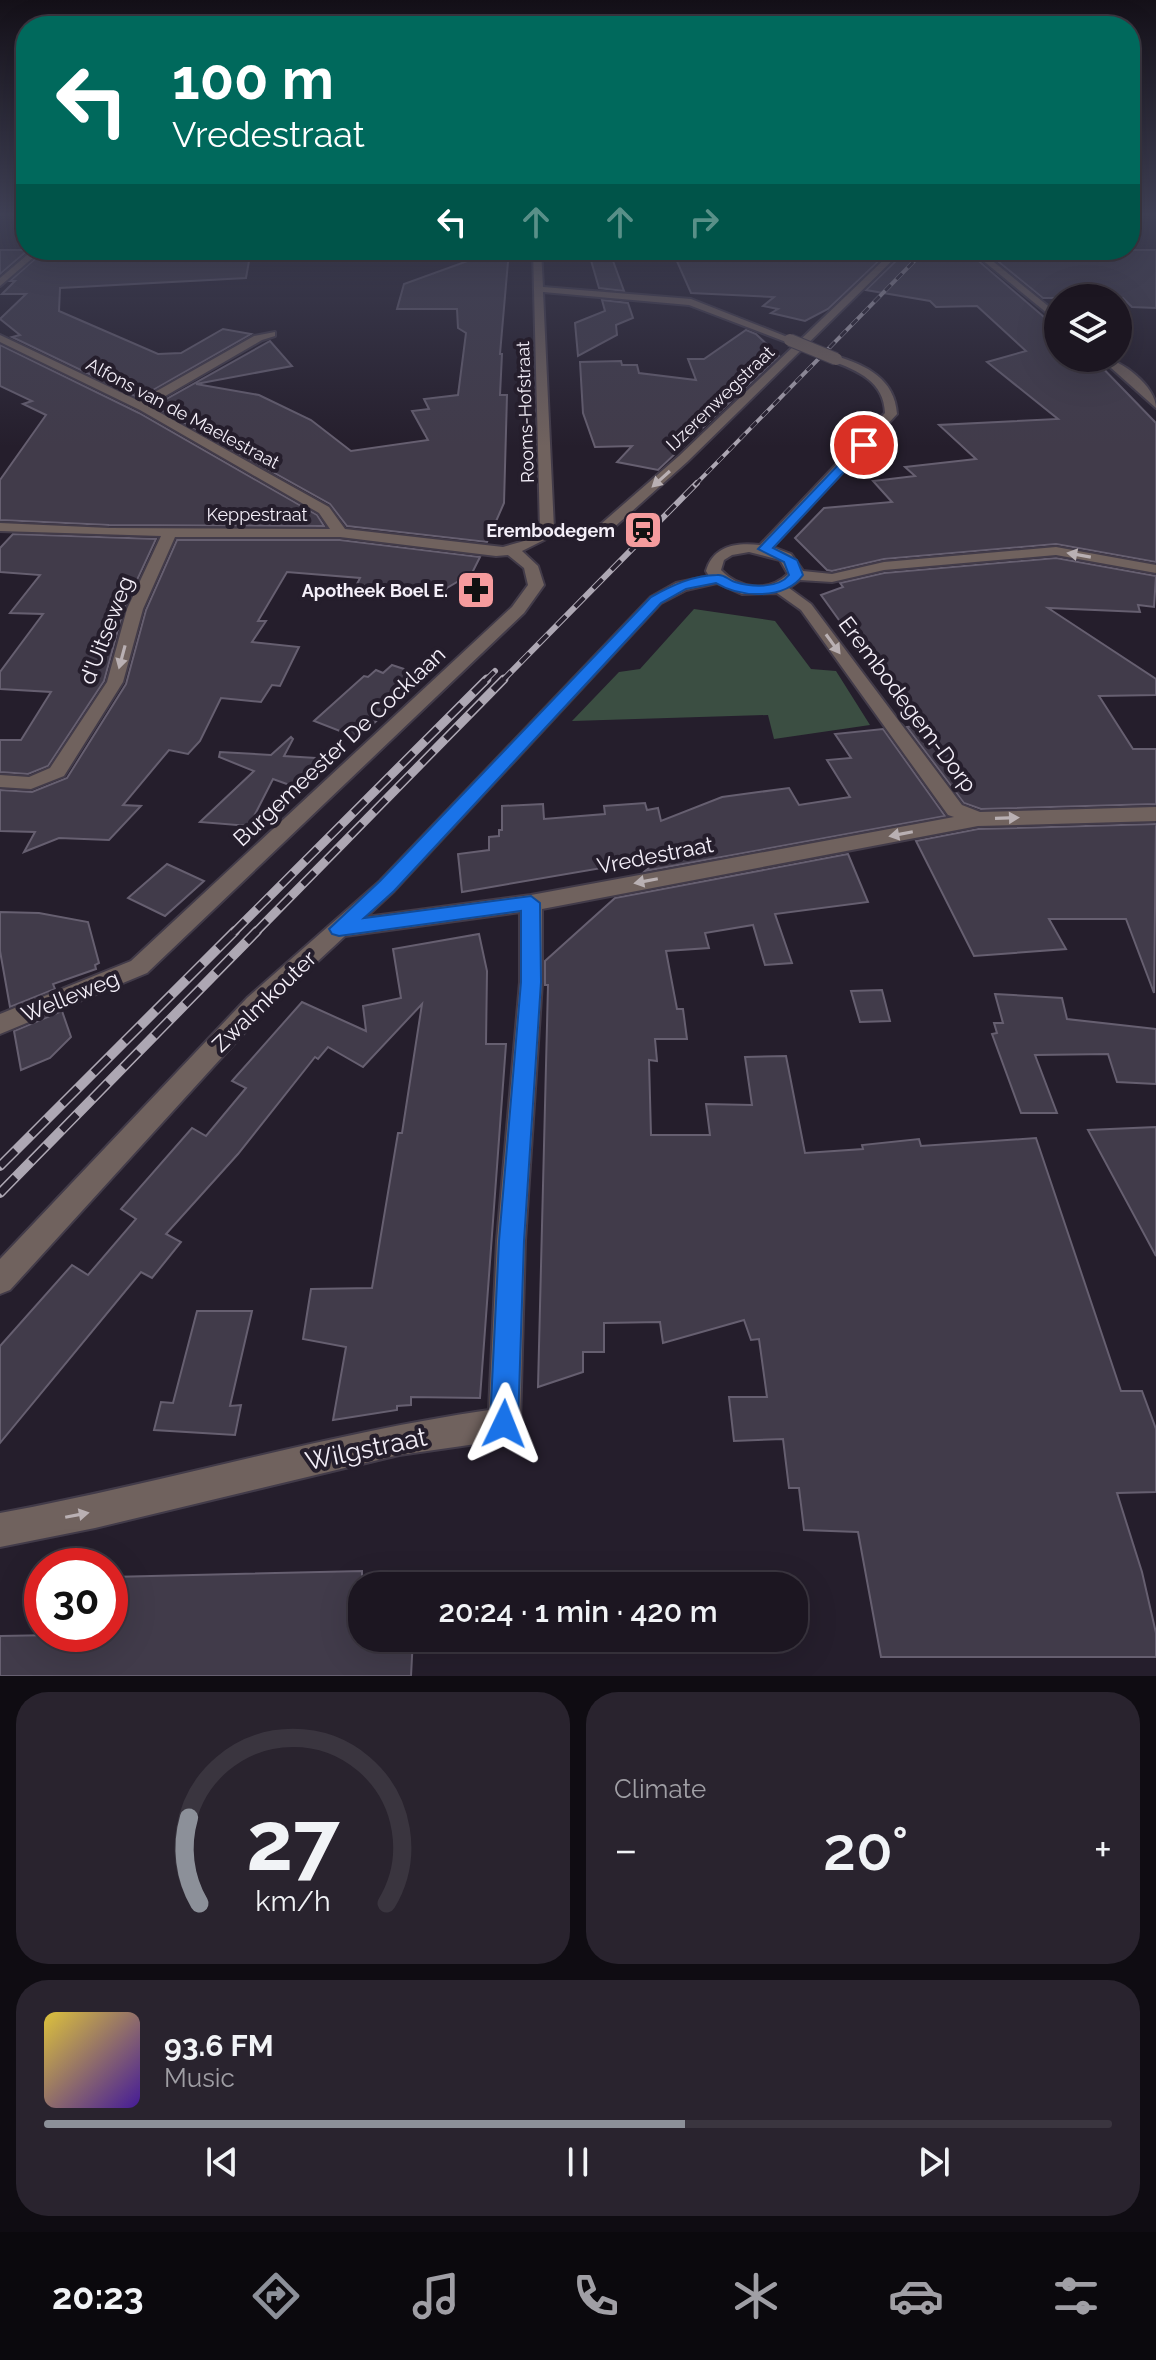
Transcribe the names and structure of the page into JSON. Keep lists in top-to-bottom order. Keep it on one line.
{"streets":{"street":["IJzerenwegstraat","Rooms-Hofstraat","Alfons van de Maelestraat","Keppestraat","d'Uitseweg","Erembodegem-Dorp","Burgemeester De Cocklaan","Vredestraat","Welleweg","Zwalmkouter","Wilgstraat"]},"crossings":[["IJzerenwegstraat","Rooms-Hofstraat"],["Alfons van de Maelestraat","Keppestraat"],["Keppestraat","d'Uitseweg"],["Keppestraat","Burgemeester De Cocklaan"],["Erembodegem-Dorp","Vredestraat"],["Burgemeester De Cocklaan","Welleweg"],["Vredestraat","Zwalmkouter"],["Vredestraat","Wilgstraat"]],"one_way":["IJzerenwegstraat","d'Uitseweg","Erembodegem-Dorp","Vredestraat"],"places":{"station":["Erembodegem"],"pharmacy":["Apotheek Boel E."]},"page":{"turn":["100 m","Vredestraat"],"limit":"30","trip":"20:24 · 1 min · 420 m","tile":"Climate","heat":["−","20°","+"],"song":["93.6 FM","Music"],"tabs":"20:23","gauge":["27","km/h"]}}
